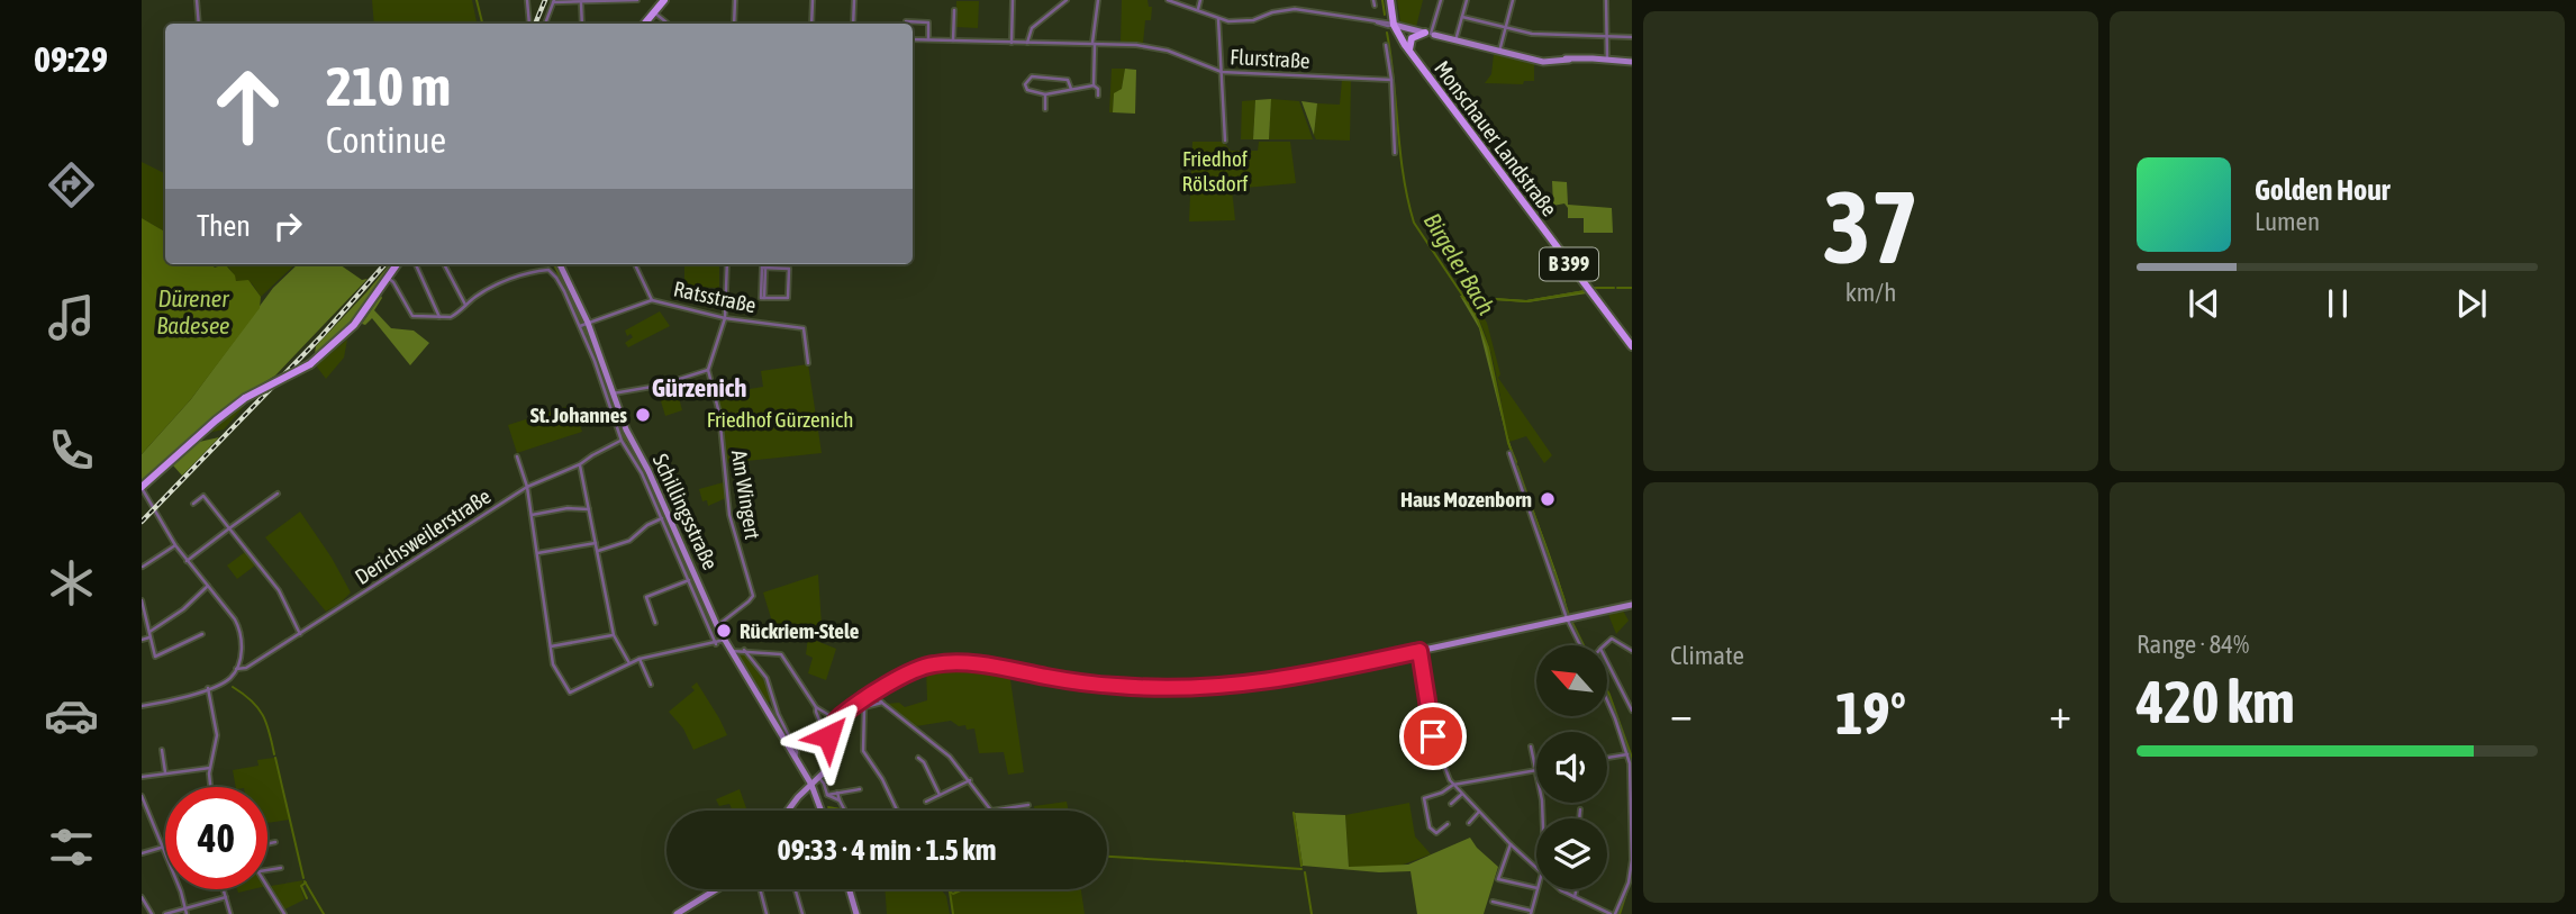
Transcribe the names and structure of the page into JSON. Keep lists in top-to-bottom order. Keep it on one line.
{"streets":{"main road":["Monschauer Landstraße","B 399"],"street":["Flurstraße","Ratsstraße","Am Wingert","Schillingsstraße","Derichsweilerstraße"]},"crossings":[["Monschauer Landstraße","B 399"],["Ratsstraße","Schillingsstraße"],["Am Wingert","Schillingsstraße"],["Schillingsstraße","Derichsweilerstraße"]],"districts":["Gürzenich"],"water":["Birgeler Bach","Dürener Badesee"],"parks":["Friedhof Rölsdorf","Friedhof Gürzenich"],"places":["St. Johannes","Haus Mozenborn","Rückriem-Stele"],"north":"top left","page":{"tabs":"09:29","tile":[["37","km/h"],"Climate",["Range · 84%","420 km"]],"turn":["210 m","Continue"],"song":["Golden Hour","Lumen"],"then":"Then","heat":["−","19°","+"],"limit":"40","trip":"09:33 · 4 min · 1.5 km"}}
